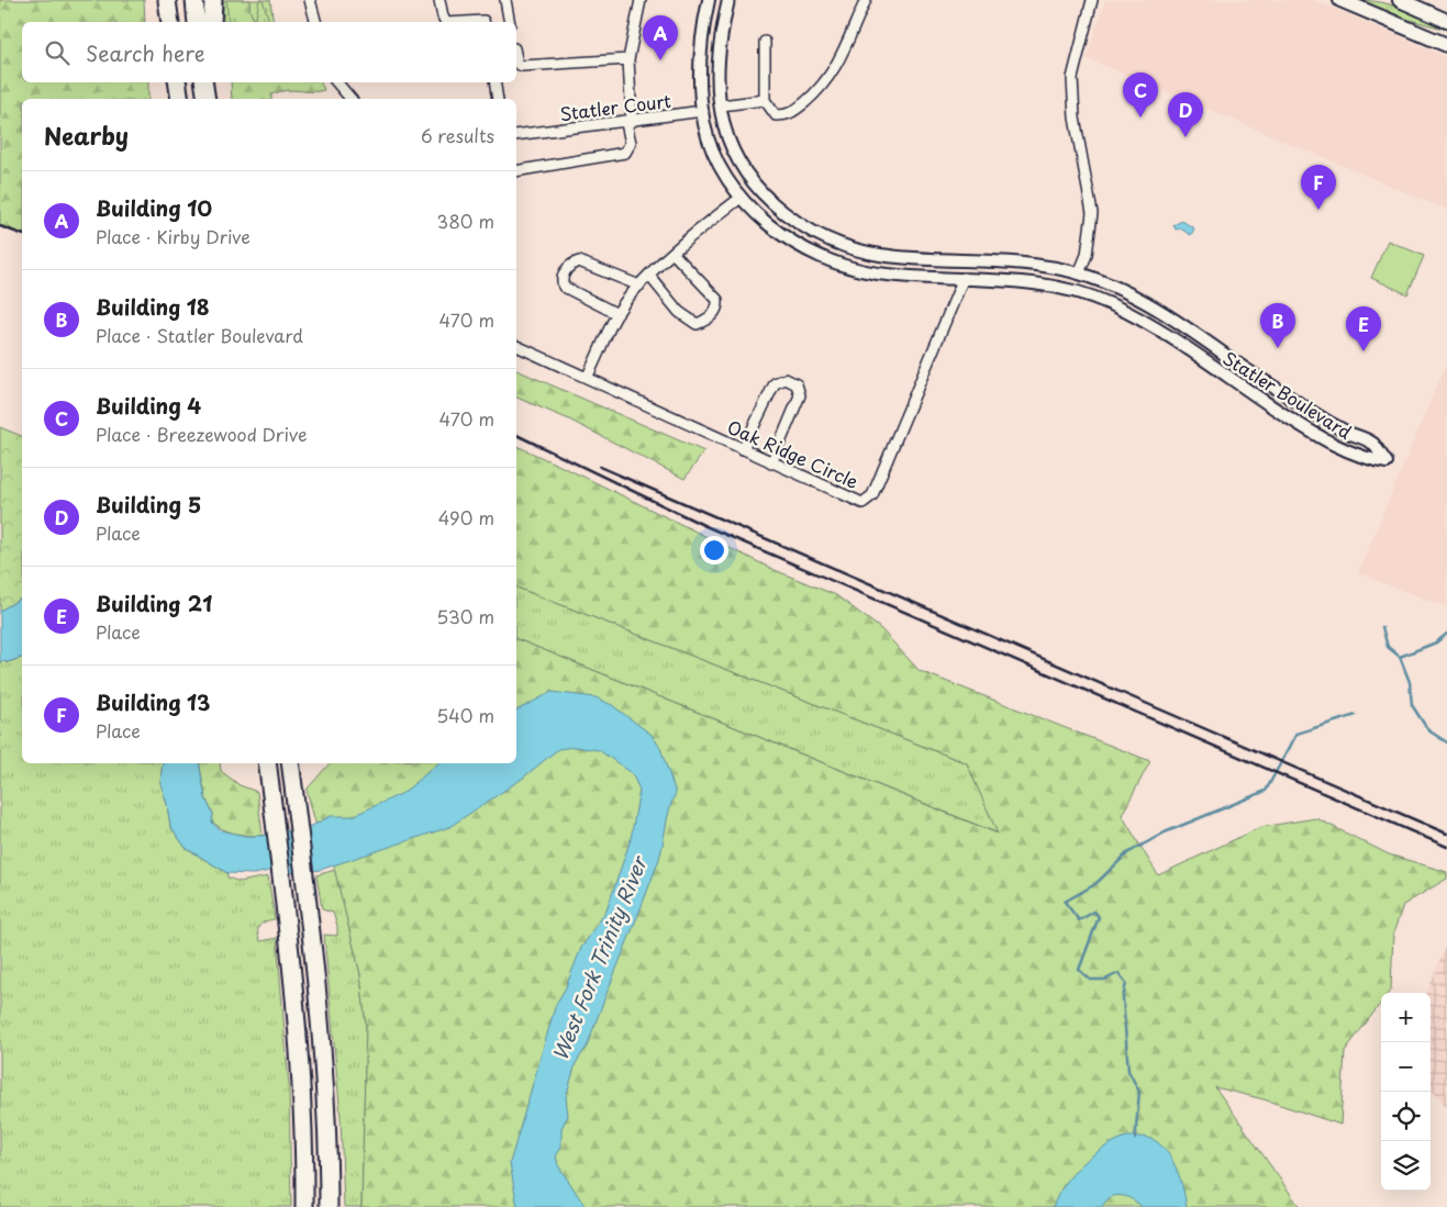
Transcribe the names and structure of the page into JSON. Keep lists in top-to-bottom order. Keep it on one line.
{"streets":{"street":["Statler Court","Statler Boulevard","Oak Ridge Circle"]},"crossings":[["Statler Court","Statler Boulevard"],["Statler Boulevard","Oak Ridge Circle"]],"water":["West Fork Trinity River"],"page":{"pins":["A","C","D","F","B","E"],"search":"Search here","heading":["Nearby","6 results"],"list":[{"mark":"A","name":"Building 10","note":"Place · Kirby Drive","value":"380 m"},{"mark":"B","name":"Building 18","note":"Place · Statler Boulevard","value":"470 m"},{"mark":"C","name":"Building 4","note":"Place · Breezewood Drive","value":"470 m"},{"mark":"D","name":"Building 5","note":"Place","value":"490 m"},{"mark":"E","name":"Building 21","note":"Place","value":"530 m"},{"mark":"F","name":"Building 13","note":"Place","value":"540 m"}],"map_buttons":["+","−"]}}
